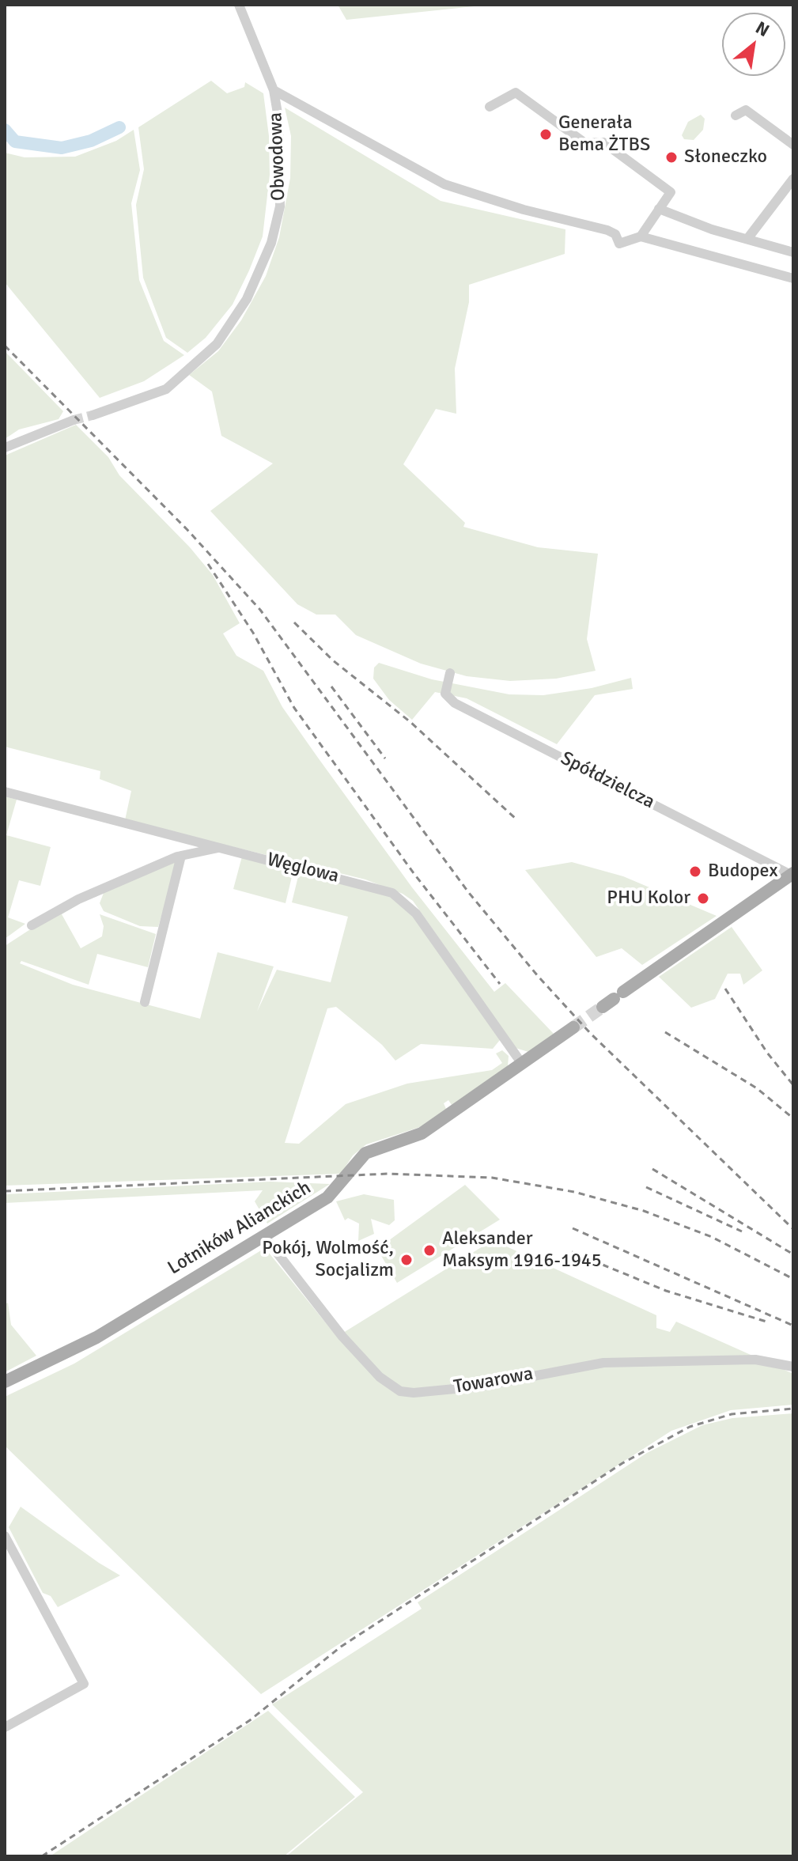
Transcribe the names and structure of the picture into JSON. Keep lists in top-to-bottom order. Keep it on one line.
{"streets":{"main road":["Lotników Alianckich"],"street":["Obwodowa","Spółdzielcza","Węglowa","Towarowa"]},"crossings":[["Węglowa","Lotników Alianckich"],["Lotników Alianckich","Towarowa"]],"places":["Generała Bema ŻTBS","Słoneczko","Budopex","PHU Kolor","Aleksander Maksym 1916-1945","Pokój, Wolmość, Socjalizm"],"north":"top right"}
